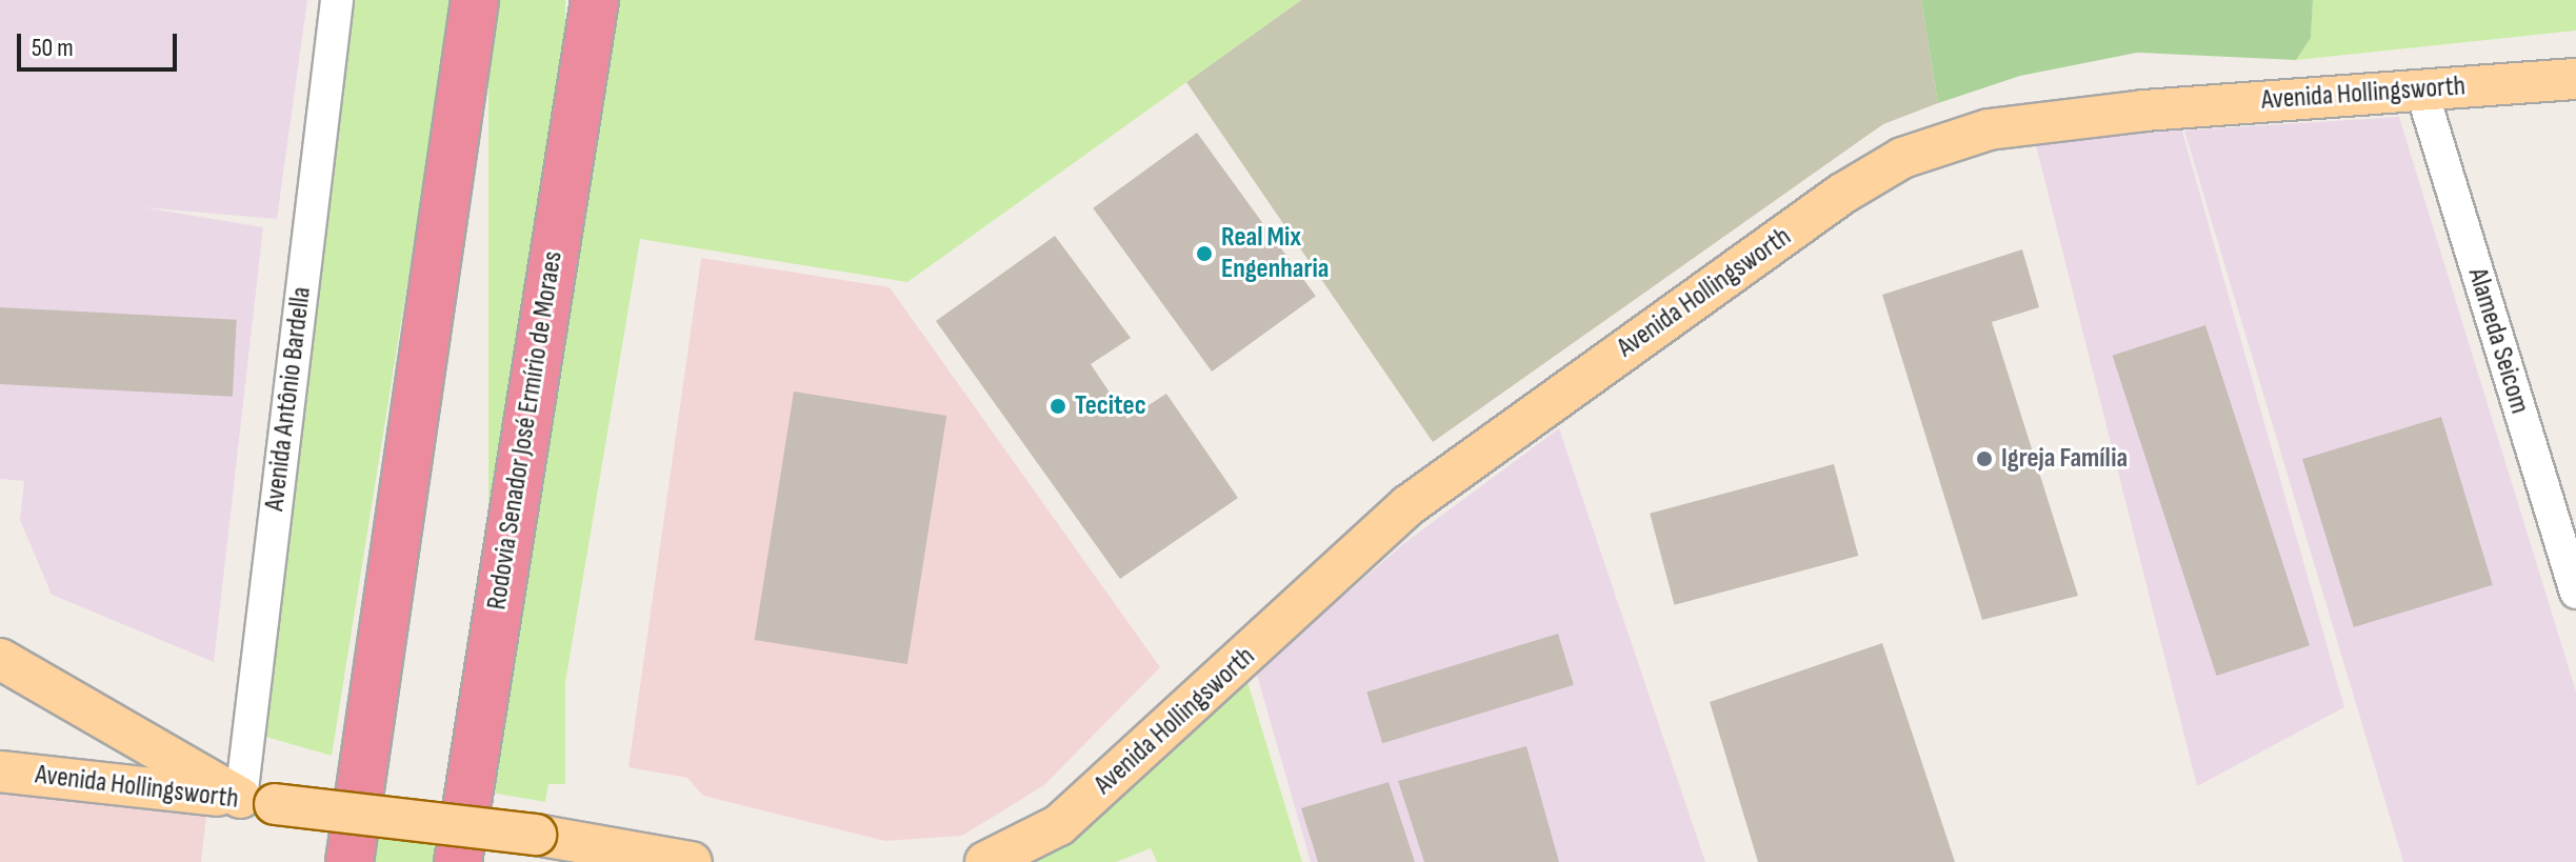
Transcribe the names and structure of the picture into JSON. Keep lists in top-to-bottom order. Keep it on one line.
{"streets":{"highway":["Rodovia Senador José Ermírio de Moraes"],"main road":["Avenida Hollingsworth"],"street":["Alameda Seicom","Avenida Antônio Bardella"]},"crossings":[["Avenida Hollingsworth","Alameda Seicom"],["Avenida Hollingsworth","Avenida Antônio Bardella"]],"places":["Real Mix Engenharia","Tecitec","Igreja Família"],"scale_bar":"50 m"}
